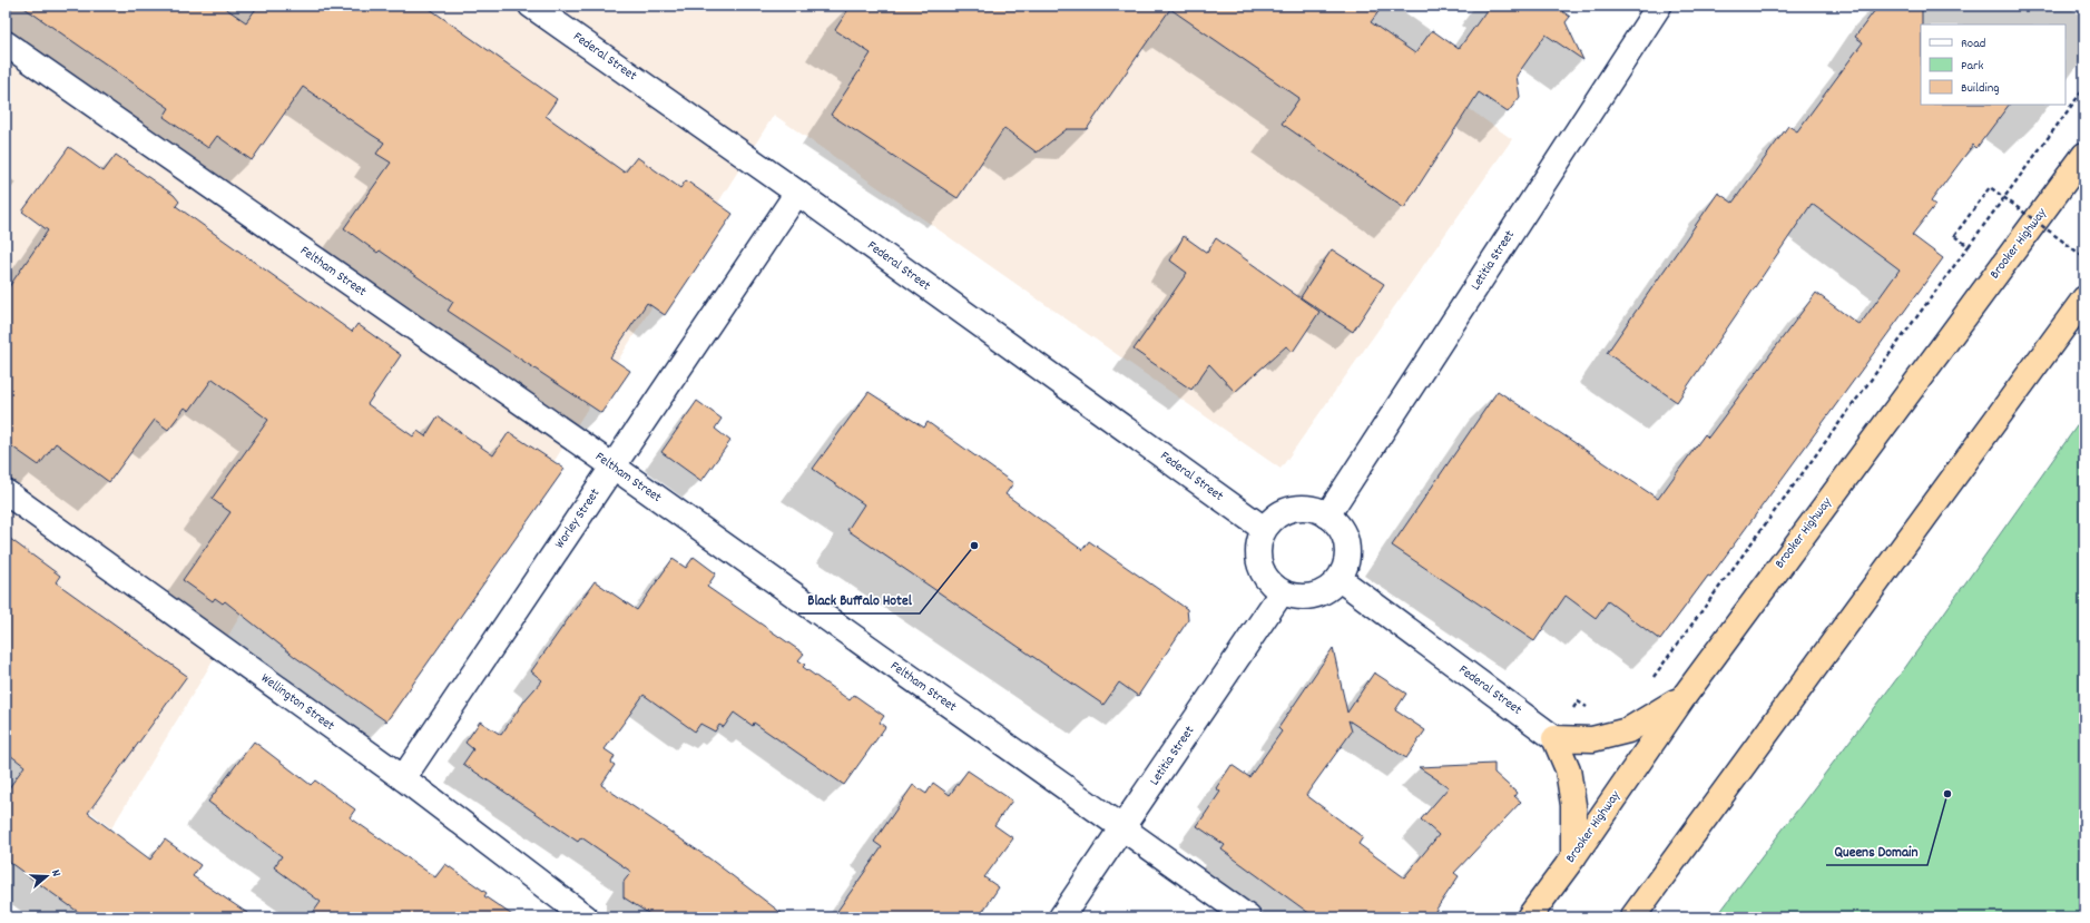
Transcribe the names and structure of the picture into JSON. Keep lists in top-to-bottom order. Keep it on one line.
{"streets":{"highway":["Brooker Highway"],"street":["Federal Street","Letitia Street","Feltham Street","Worley Street","Wellington Street"]},"crossings":[["Federal Street","Letitia Street"],["Federal Street","Worley Street"],["Letitia Street","Feltham Street"],["Feltham Street","Worley Street"],["Worley Street","Wellington Street"]],"places":["Black Buffalo Hotel","Queens Domain"],"legend":["Road","Park","Building"],"north":"right"}
